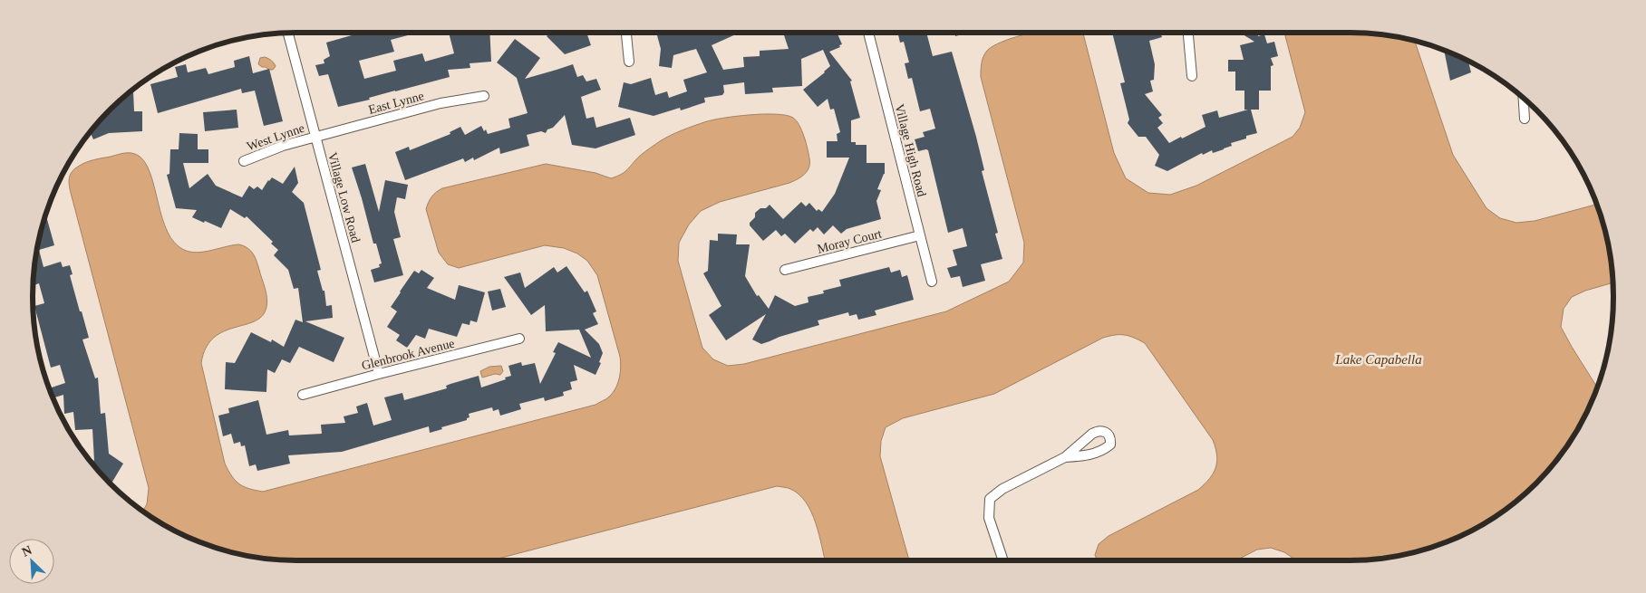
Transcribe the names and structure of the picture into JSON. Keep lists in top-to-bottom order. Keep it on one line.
{"streets":{"street":["East Lynne","West Lynne","Village High Road","Village Low Road","Moray Court","Glenbrook Avenue"]},"crossings":[["East Lynne","West Lynne"],["East Lynne","Village Low Road"],["West Lynne","Village Low Road"],["Village High Road","Moray Court"],["Village Low Road","Glenbrook Avenue"]],"water":["Lake Capabella"],"north":"top left"}
